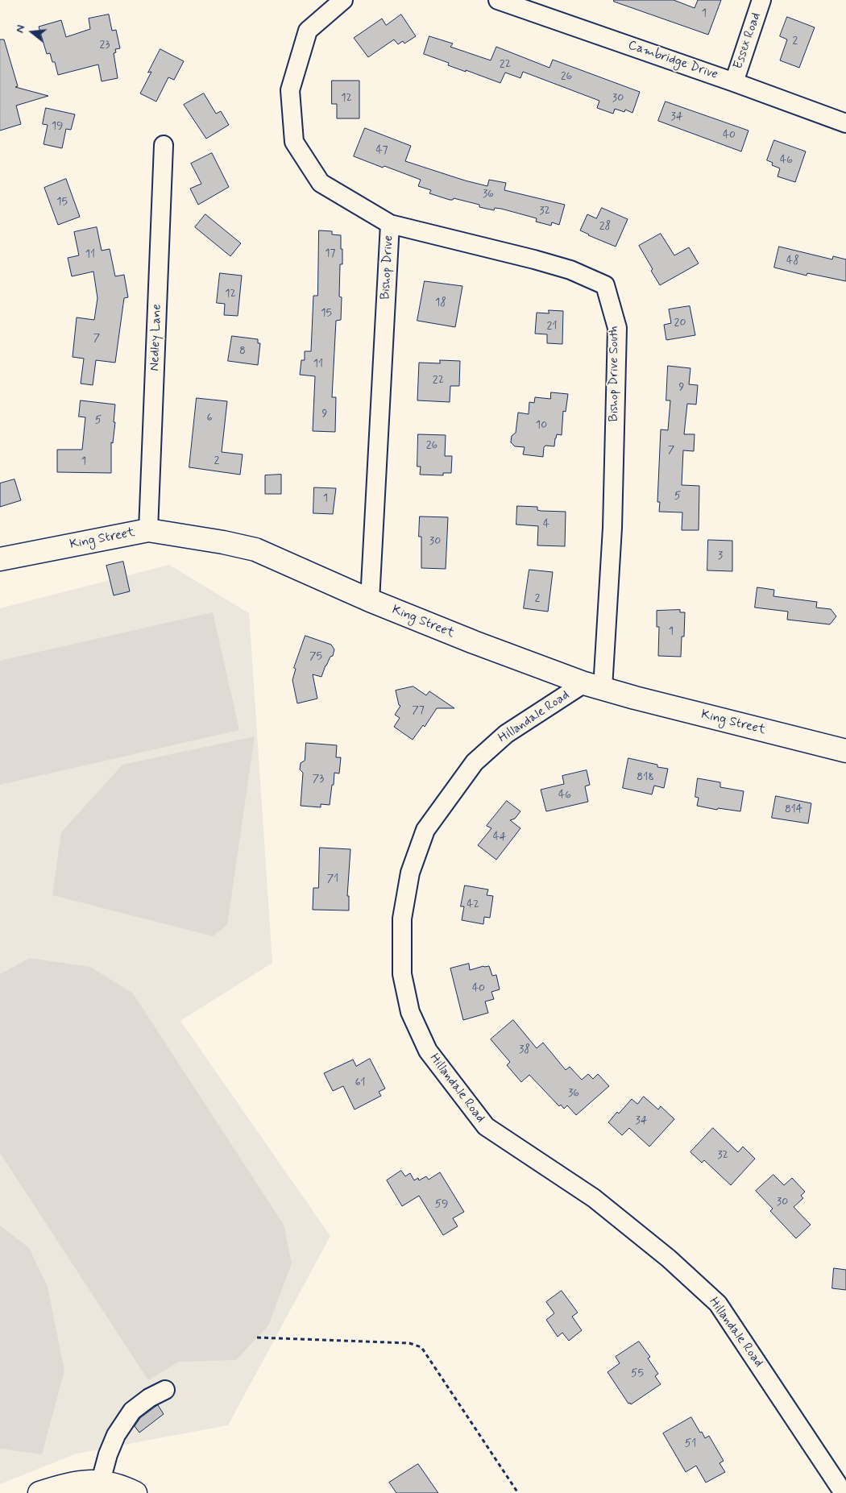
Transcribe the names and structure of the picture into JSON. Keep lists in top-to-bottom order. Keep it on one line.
{"streets":{"main road":["King Street"],"street":["Essex Road","Cambridge Drive","Bishop Drive","Nedley Lane","Bishop Drive South","Hillandale Road"]},"crossings":[["Essex Road","Cambridge Drive"],["Bishop Drive","Bishop Drive South"],["Bishop Drive","King Street"],["Nedley Lane","King Street"],["Bishop Drive South","King Street"],["Bishop Drive South","Hillandale Road"],["King Street","Hillandale Road"]],"house_numbers":["1","2","23","22","26","12","30","34","19","40","47","46","36","15","32","28","17","11","48","12","18","15","20","21","7","8","11","22","9","9","6","5","10","26","7","2","1","5","1","4","30","3","2","1","75","77","818","73","46","814","44","71","42","40","38","61","36","34","32","30","59","55","51"],"north":"left"}
